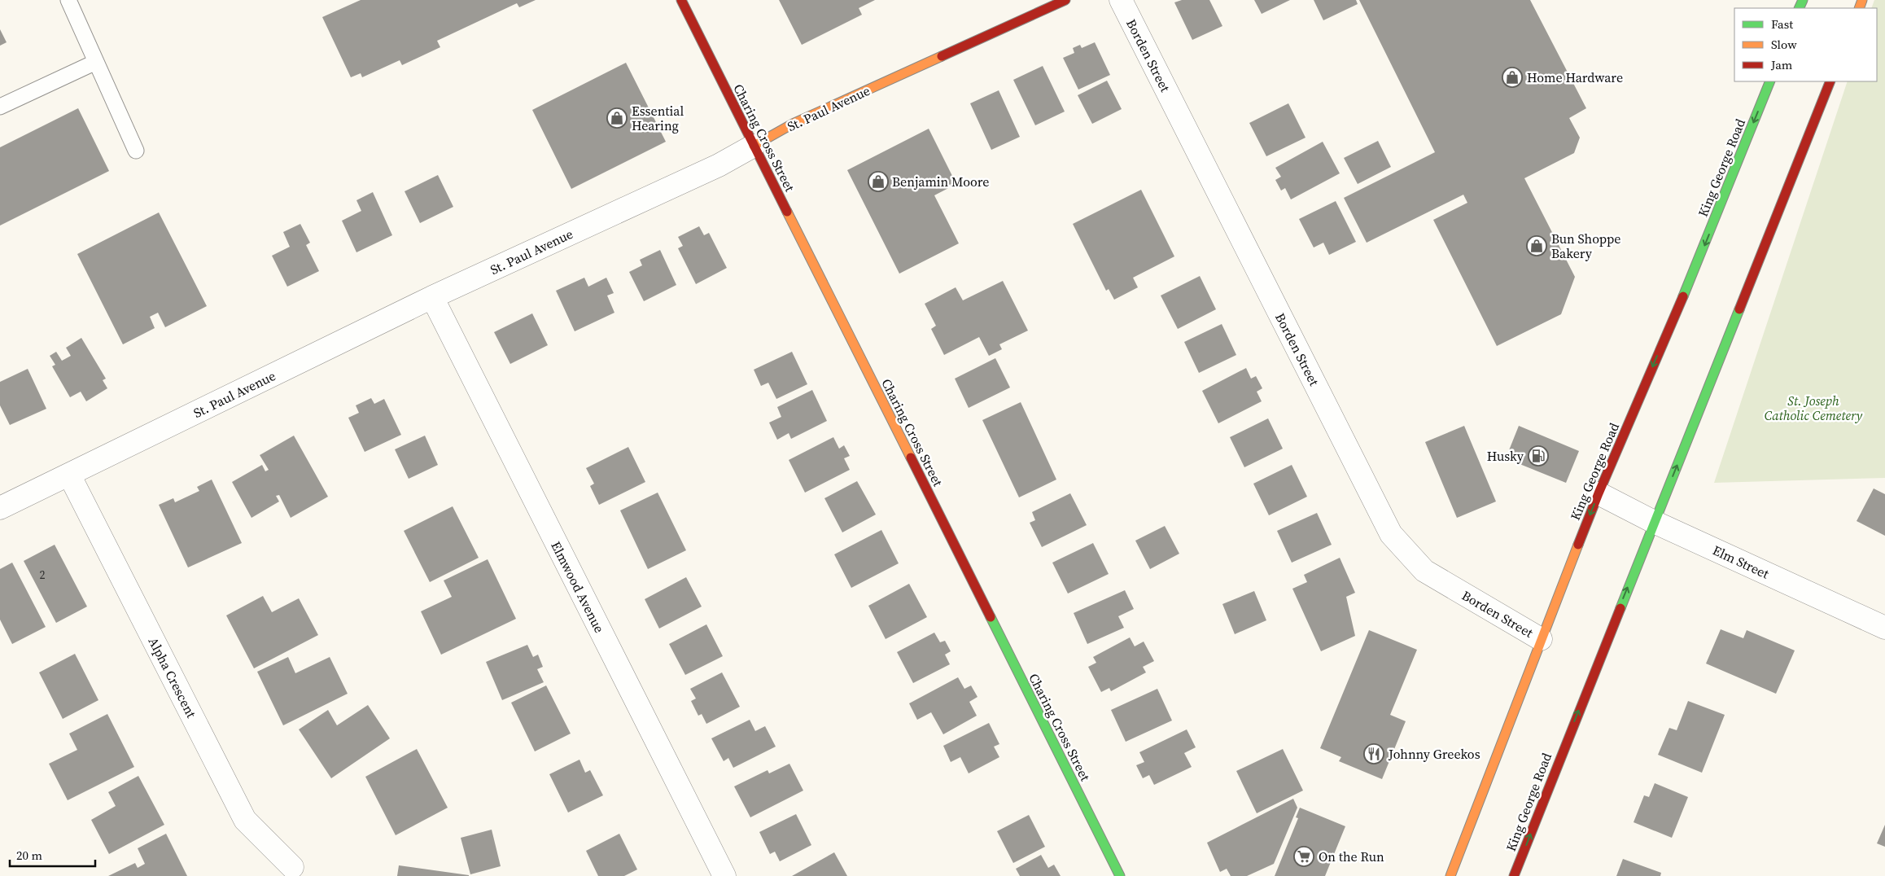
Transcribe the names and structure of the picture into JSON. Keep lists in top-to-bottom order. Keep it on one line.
{"streets":{"main road":["St. Paul Avenue","Charing Cross Street","King George Road"],"street":["Borden Street","Elm Street","Elmwood Avenue","Alpha Crescent"]},"crossings":[["Borden Street","King George Road"],["St. Paul Avenue","Charing Cross Street"],["St. Paul Avenue","Elmwood Avenue"],["St. Paul Avenue","Alpha Crescent"],["King George Road","Elm Street"]],"parks":["St. Joseph Catholic Cemetery"],"places":{"shop":["Home Hardware","Essential Hearing","Benjamin Moore","Bun Shoppe Bakery"],"fuel station":["Husky"],"restaurant":["Johnny Greekos"],"supermarket":["On the Run"]},"house_numbers":["2"],"legend":["Fast","Slow","Jam"],"scale_bar":"20 m"}
